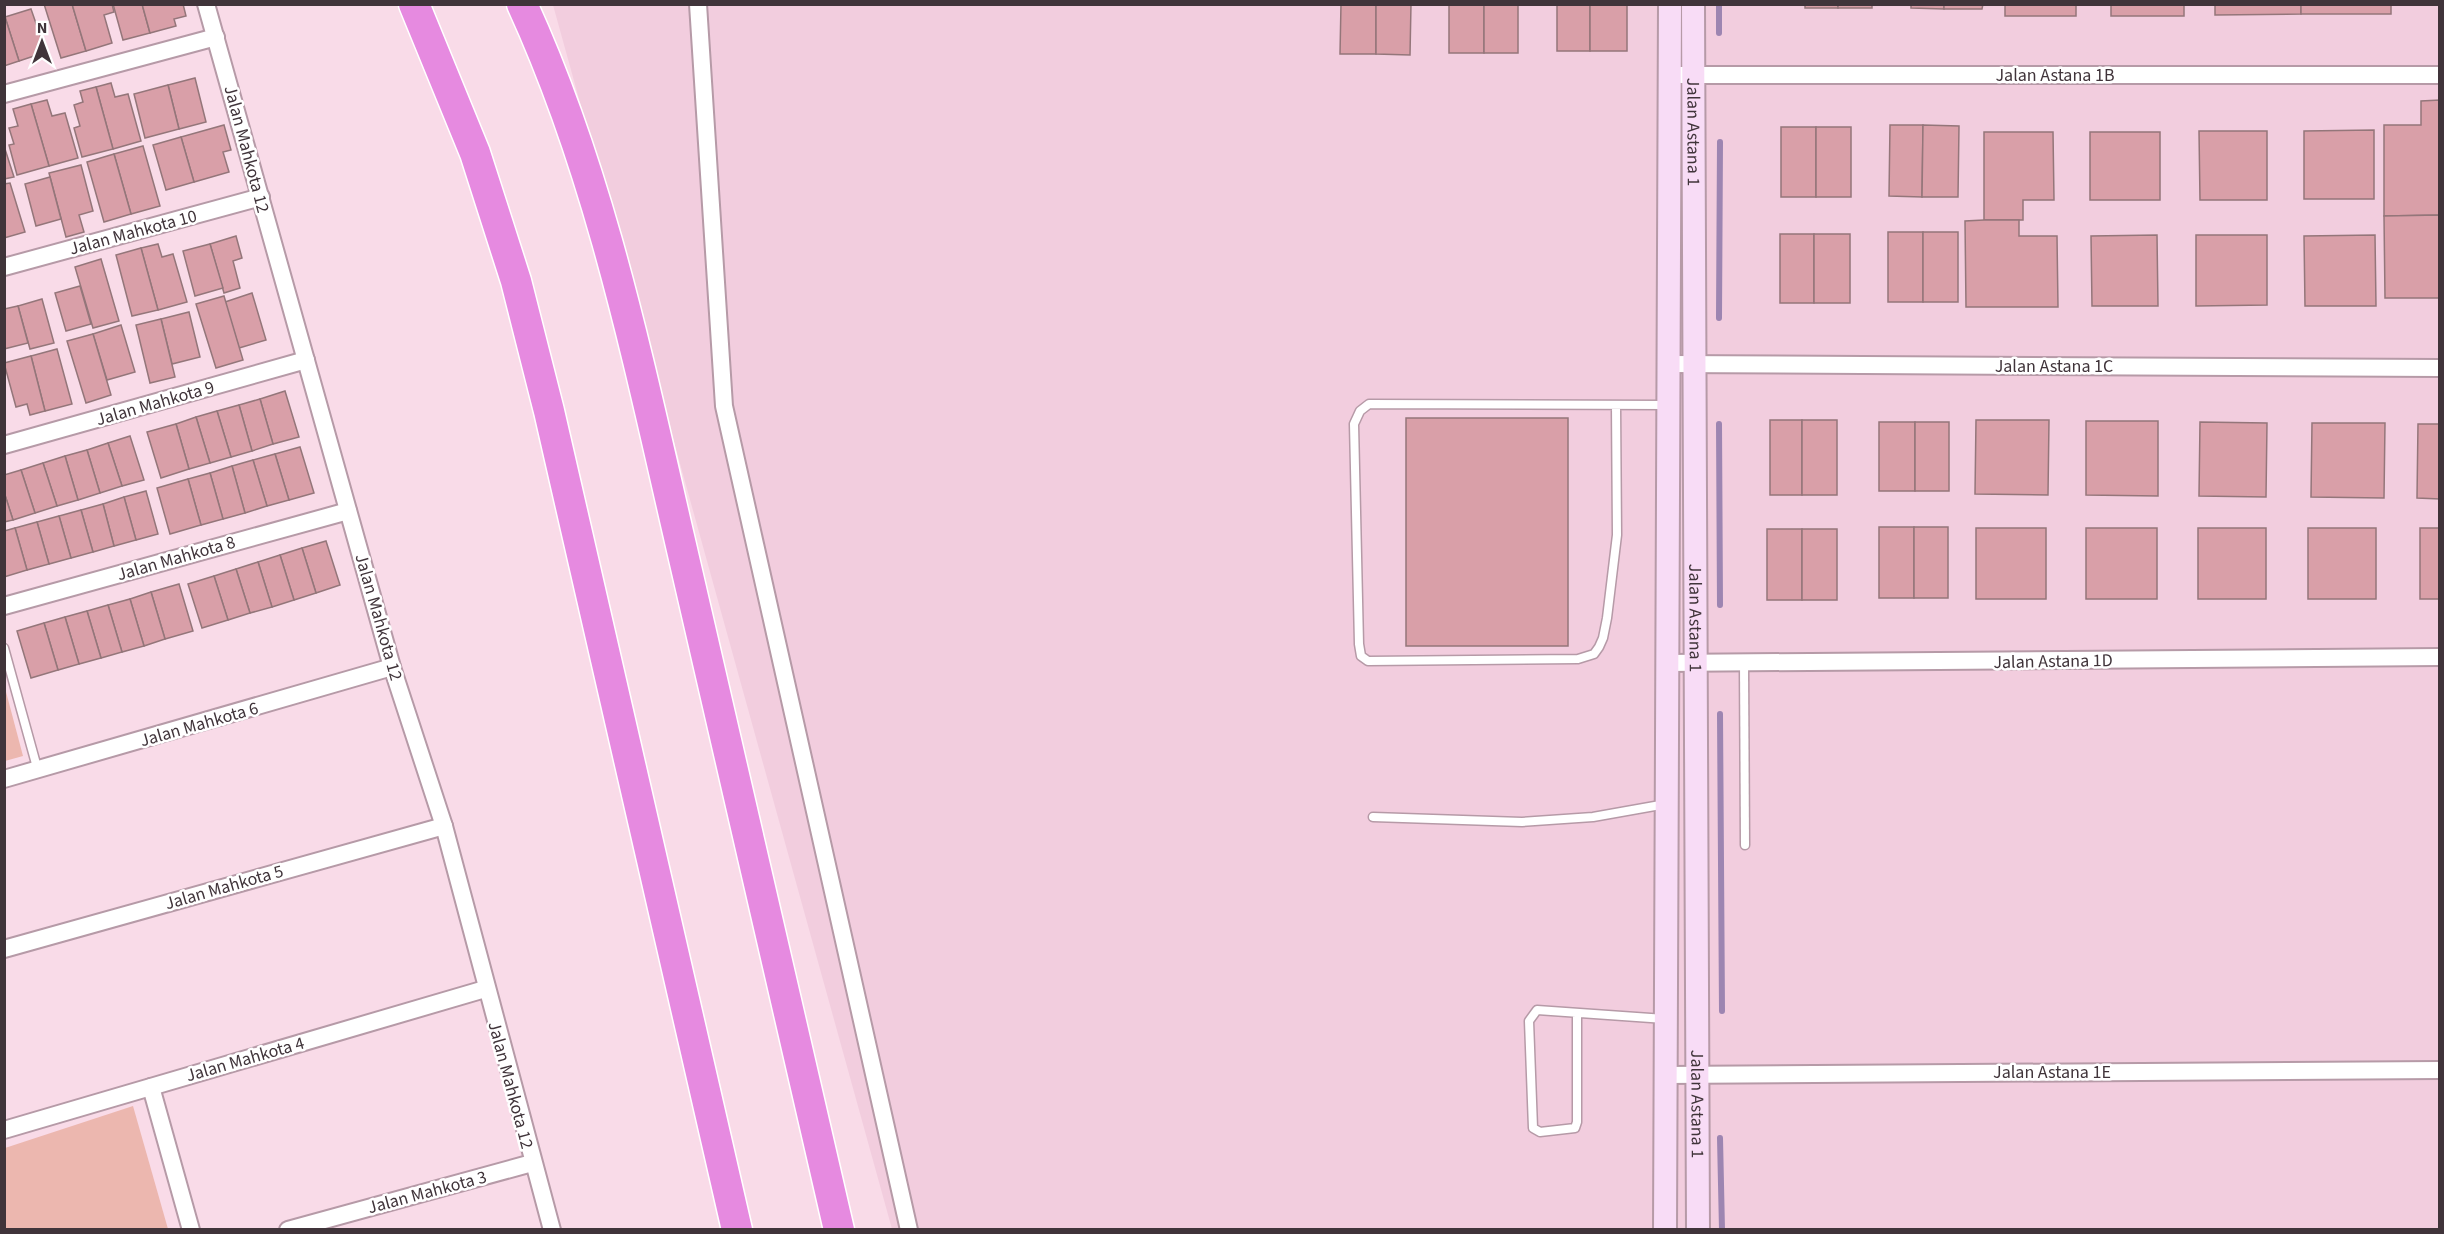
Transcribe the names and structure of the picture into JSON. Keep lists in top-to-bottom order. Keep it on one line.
{"streets":{"street":["Jalan Astana 1B","Jalan Astana 1","Jalan Mahkota 12","Jalan Mahkota 10","Jalan Astana 1C","Jalan Mahkota 9","Jalan Mahkota 8","Jalan Astana 1D","Jalan Mahkota 6","Jalan Mahkota 5","Jalan Mahkota 4","Jalan Astana 1E","Jalan Mahkota 3"]},"crossings":[["Jalan Astana 1B","Jalan Astana 1"],["Jalan Astana 1","Jalan Astana 1C"],["Jalan Astana 1","Jalan Astana 1D"],["Jalan Astana 1","Jalan Astana 1E"],["Jalan Mahkota 12","Jalan Mahkota 10"],["Jalan Mahkota 12","Jalan Mahkota 9"],["Jalan Mahkota 12","Jalan Mahkota 8"],["Jalan Mahkota 12","Jalan Mahkota 6"],["Jalan Mahkota 12","Jalan Mahkota 5"],["Jalan Mahkota 12","Jalan Mahkota 4"],["Jalan Mahkota 12","Jalan Mahkota 3"]],"north":"top"}
